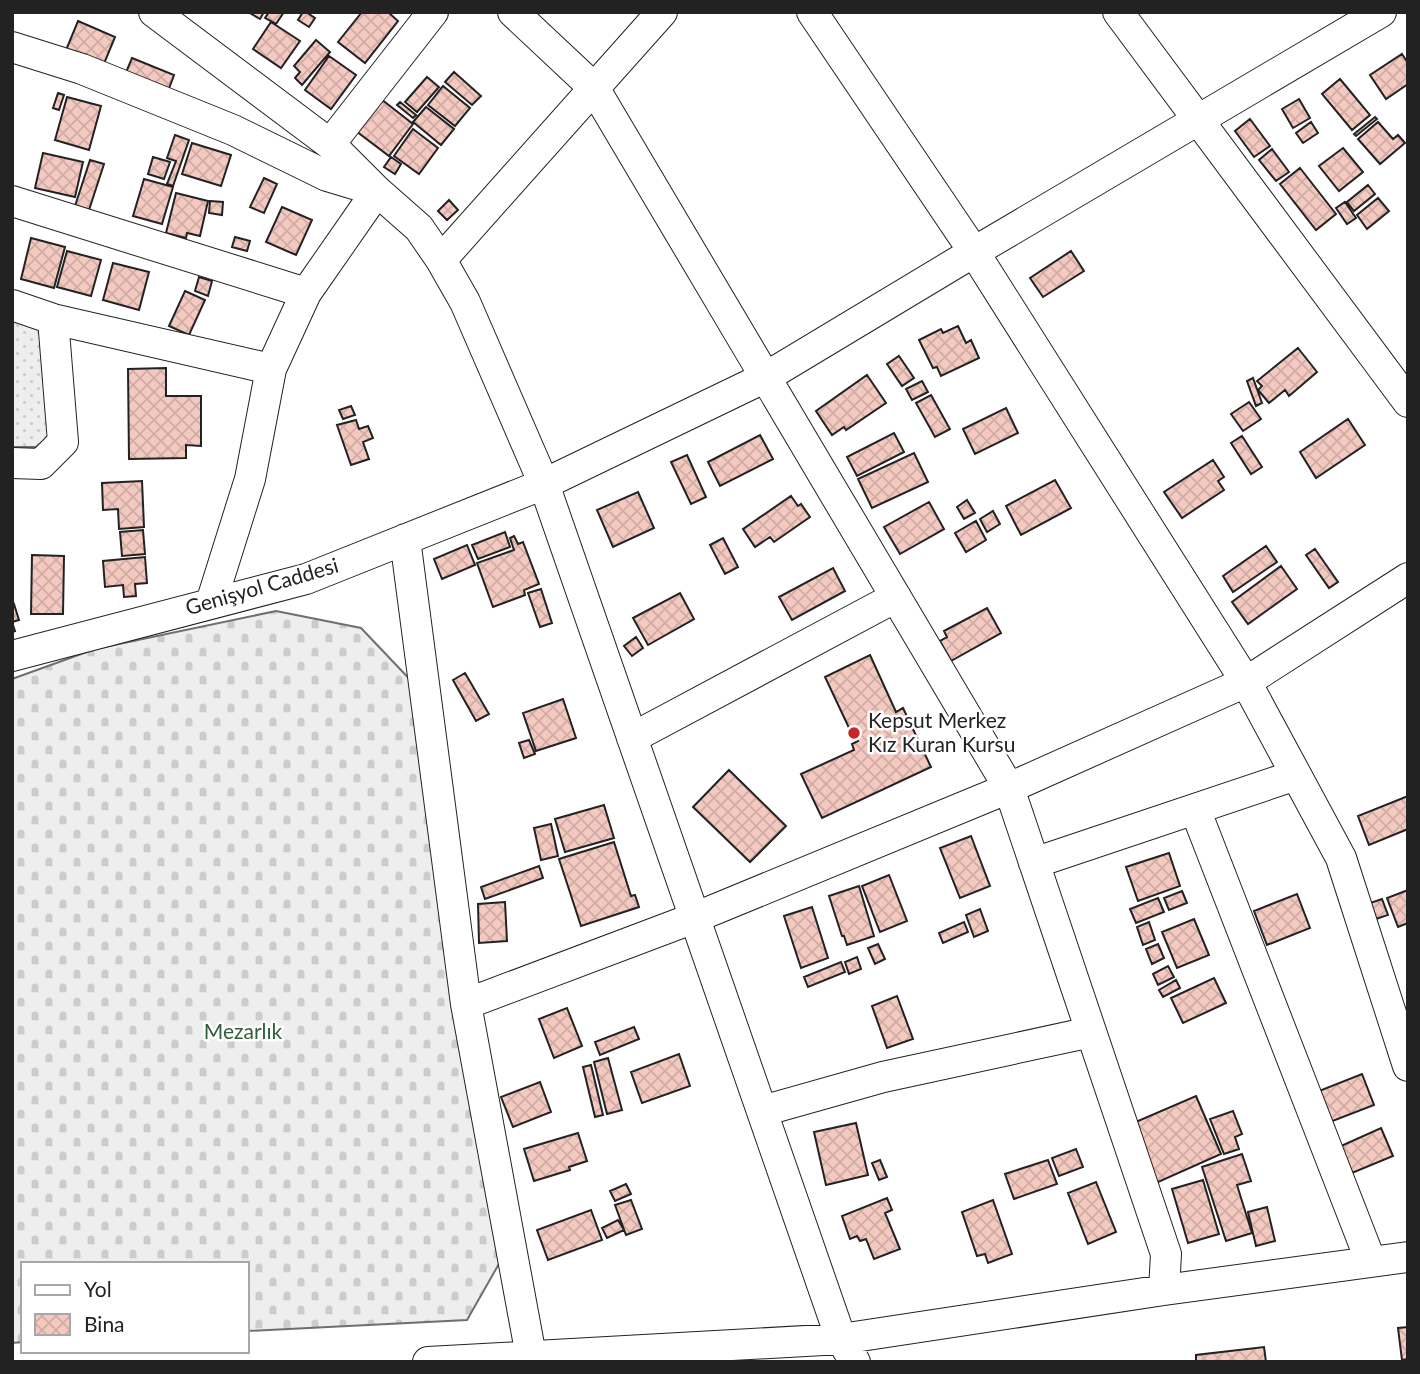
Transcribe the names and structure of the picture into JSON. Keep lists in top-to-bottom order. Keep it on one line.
{"streets":{"street":["Genişyol Caddesi"]},"parks":["Mezarlık"],"places":["Kepsut Merkez Kız Kuran Kursu"],"legend":["Yol","Bina"]}
